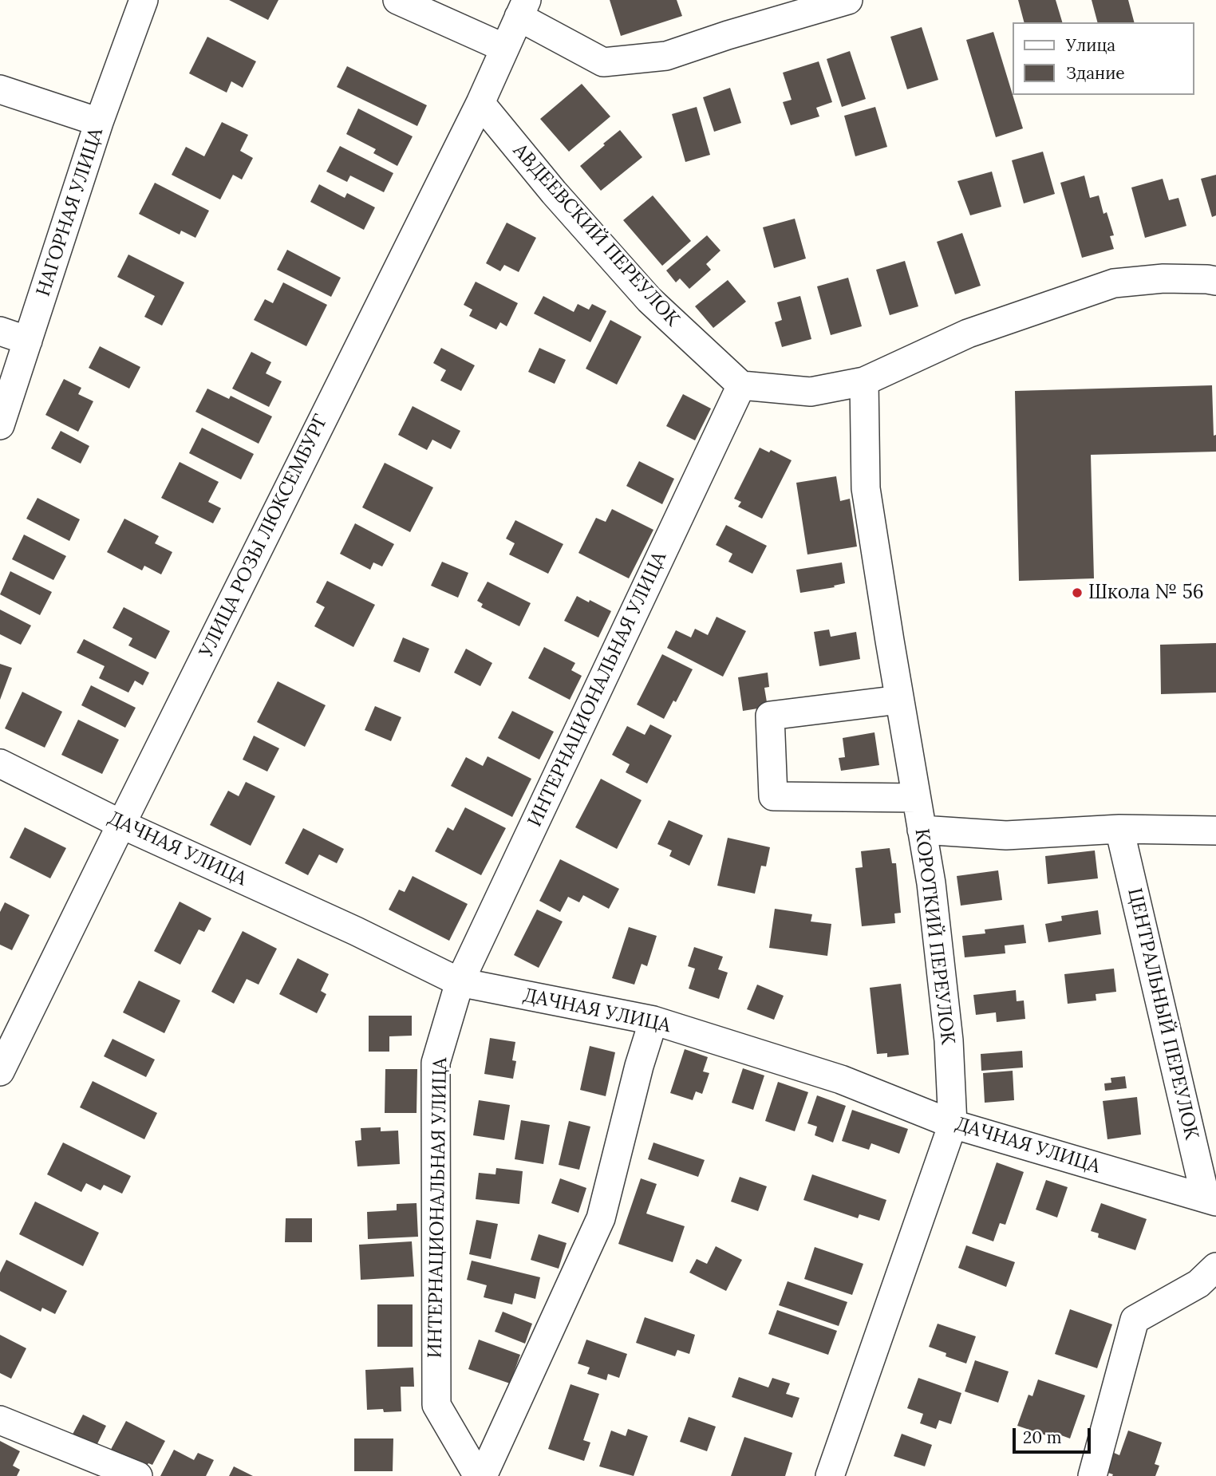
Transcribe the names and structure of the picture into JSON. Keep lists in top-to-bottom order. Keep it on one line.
{"streets":{"street":["НАГОРНАЯ УЛИЦА","АВДЕЕВСКИЙ ПЕРЕУЛОК","УЛИЦА РОЗЫ ЛЮКСЕМБУРГ","ИНТЕРНАЦИОНАЛЬНАЯ УЛИЦА","ДАЧНАЯ УЛИЦА","КОРОТКИЙ ПЕРЕУЛОК","ЦЕНТРАЛЬНЫЙ ПЕРЕУЛОК"]},"crossings":[["АВДЕЕВСКИЙ ПЕРЕУЛОК","УЛИЦА РОЗЫ ЛЮКСЕМБУРГ"],["АВДЕЕВСКИЙ ПЕРЕУЛОК","ИНТЕРНАЦИОНАЛЬНАЯ УЛИЦА"],["УЛИЦА РОЗЫ ЛЮКСЕМБУРГ","ДАЧНАЯ УЛИЦА"],["ИНТЕРНАЦИОНАЛЬНАЯ УЛИЦА","ДАЧНАЯ УЛИЦА"],["ДАЧНАЯ УЛИЦА","КОРОТКИЙ ПЕРЕУЛОК"],["ДАЧНАЯ УЛИЦА","ЦЕНТРАЛЬНЫЙ ПЕРЕУЛОК"]],"places":["Школа № 56"],"legend":["Улица","Здание"],"scale_bar":"20 m"}
